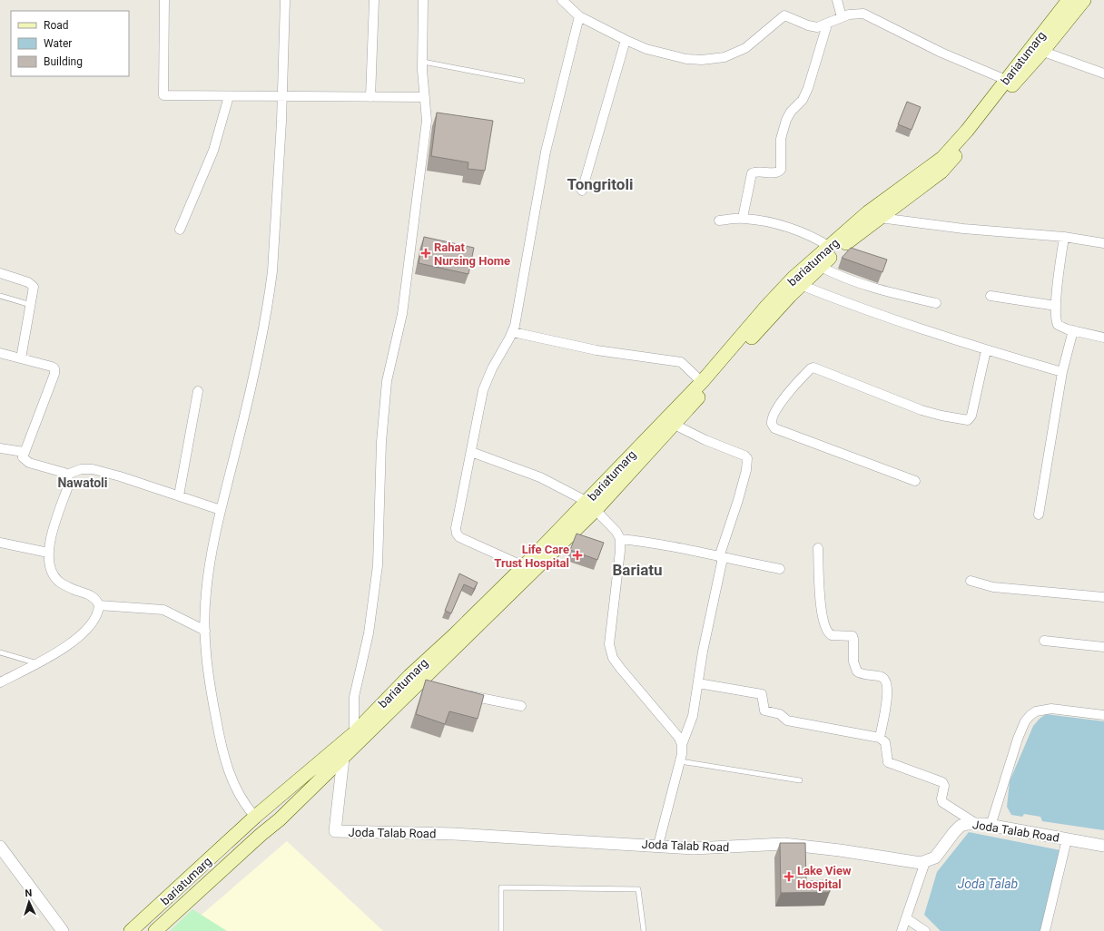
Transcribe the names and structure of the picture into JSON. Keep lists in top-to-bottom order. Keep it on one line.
{"streets":{"main road":["bariatumarg"],"street":["Joda Talab Road"]},"crossings":[["bariatumarg","Joda Talab Road"]],"districts":["Tongritoli","Nawatoli","Bariatu"],"water":["Joda Talab"],"places":{"health":["Rahat Nursing Home","Life Care Trust Hospital","Lake View Hospital"]},"legend":["Road","Water","Building"],"north":"top"}
